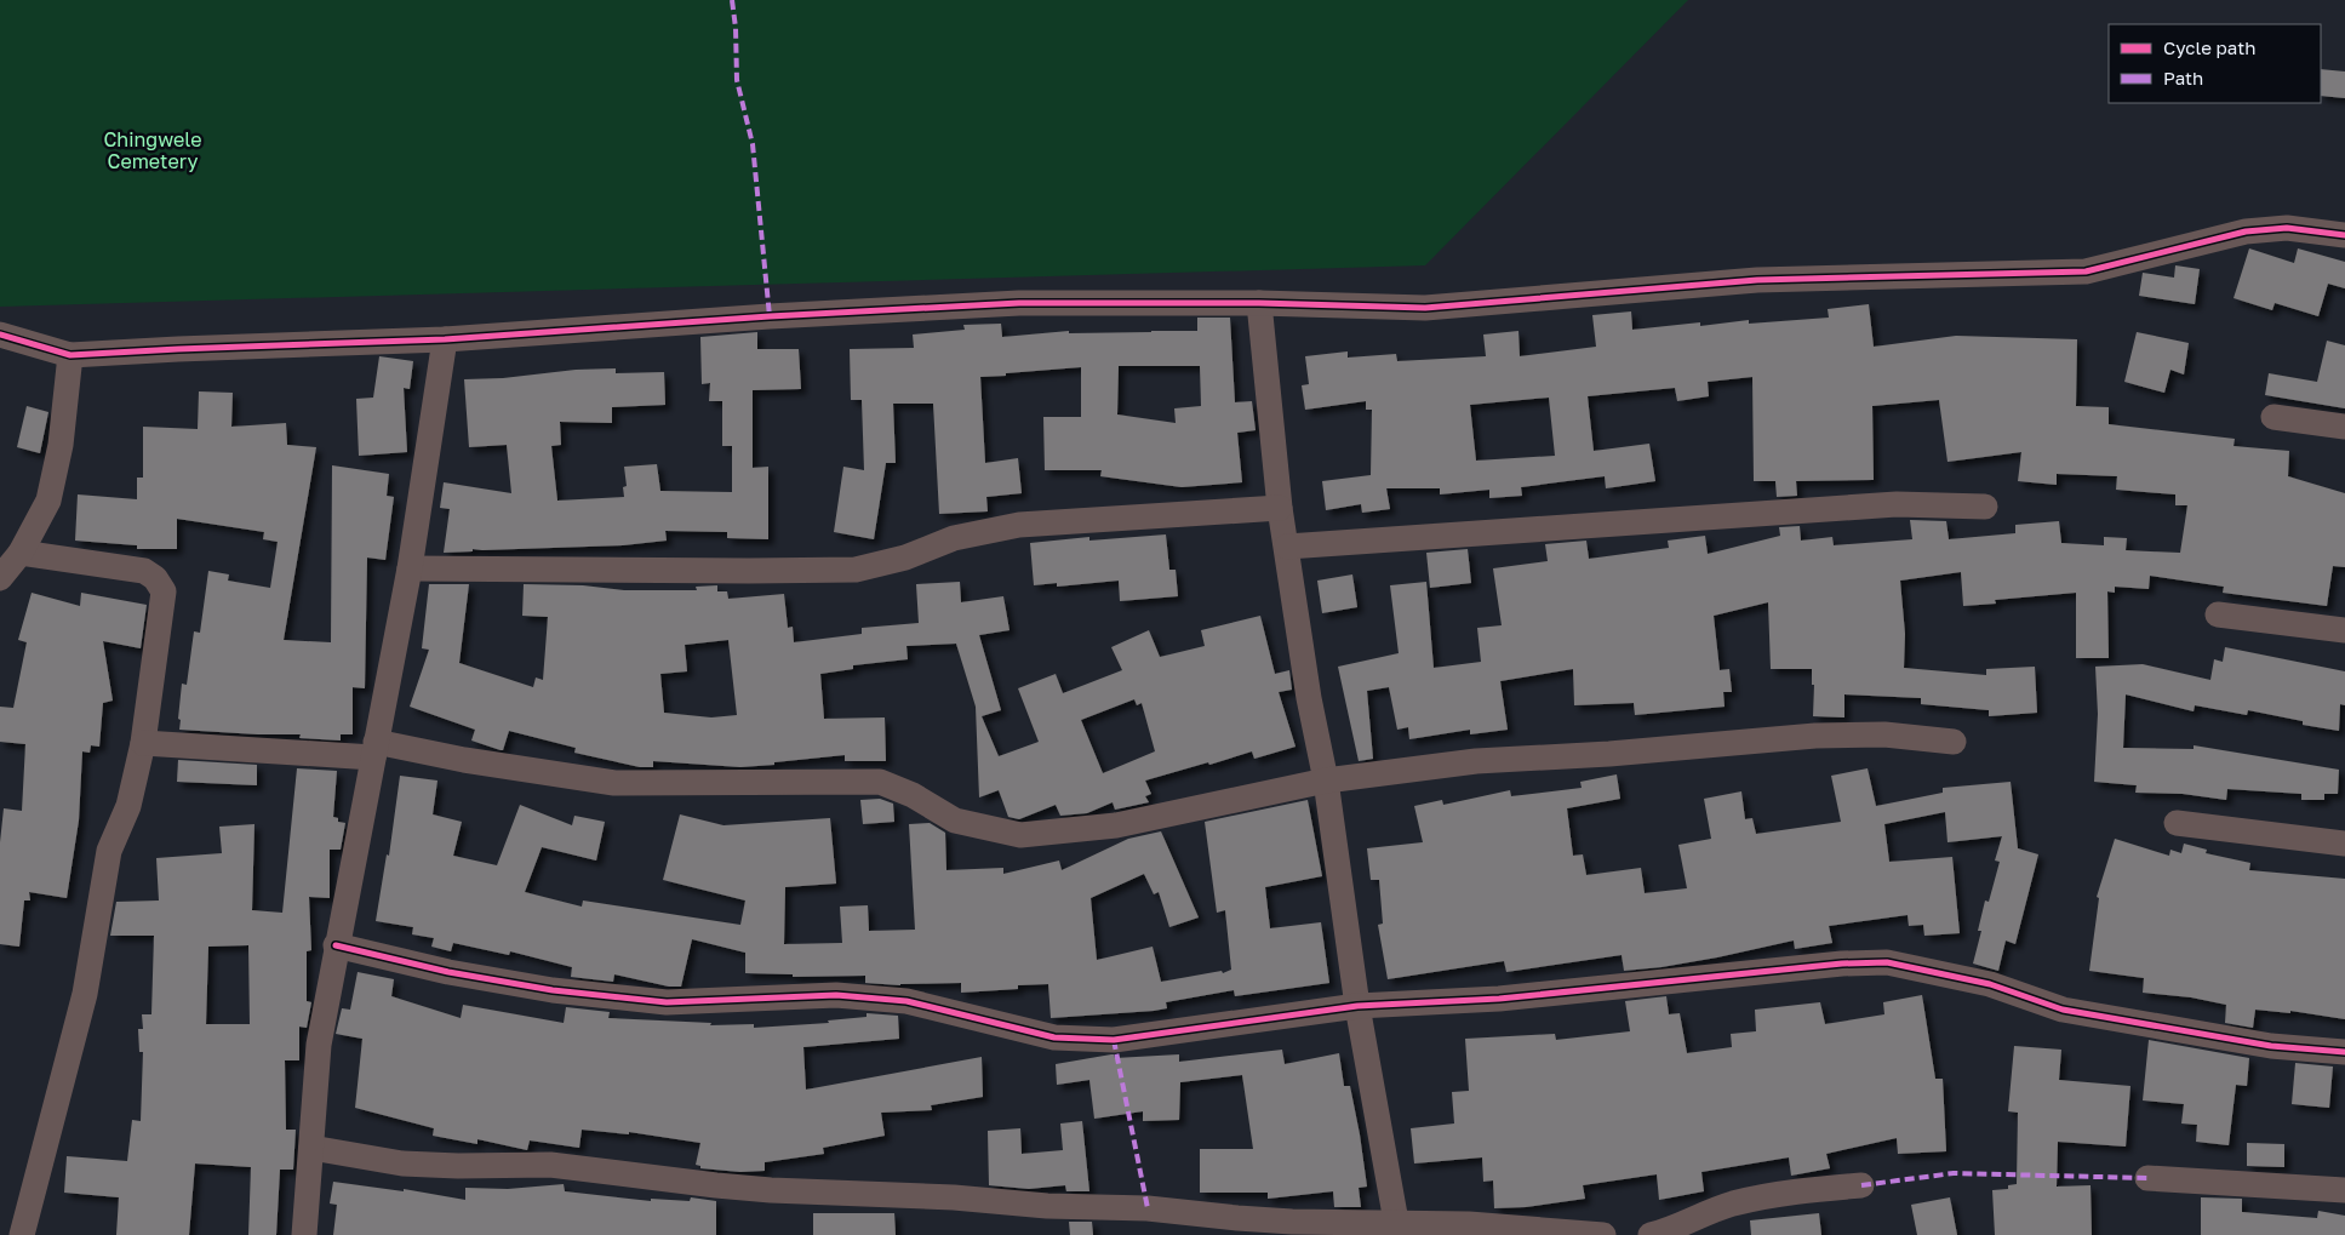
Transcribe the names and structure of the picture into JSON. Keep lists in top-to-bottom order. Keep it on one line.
{"parks":["Chingwele Cemetery"],"legend":["Cycle path","Path"]}
